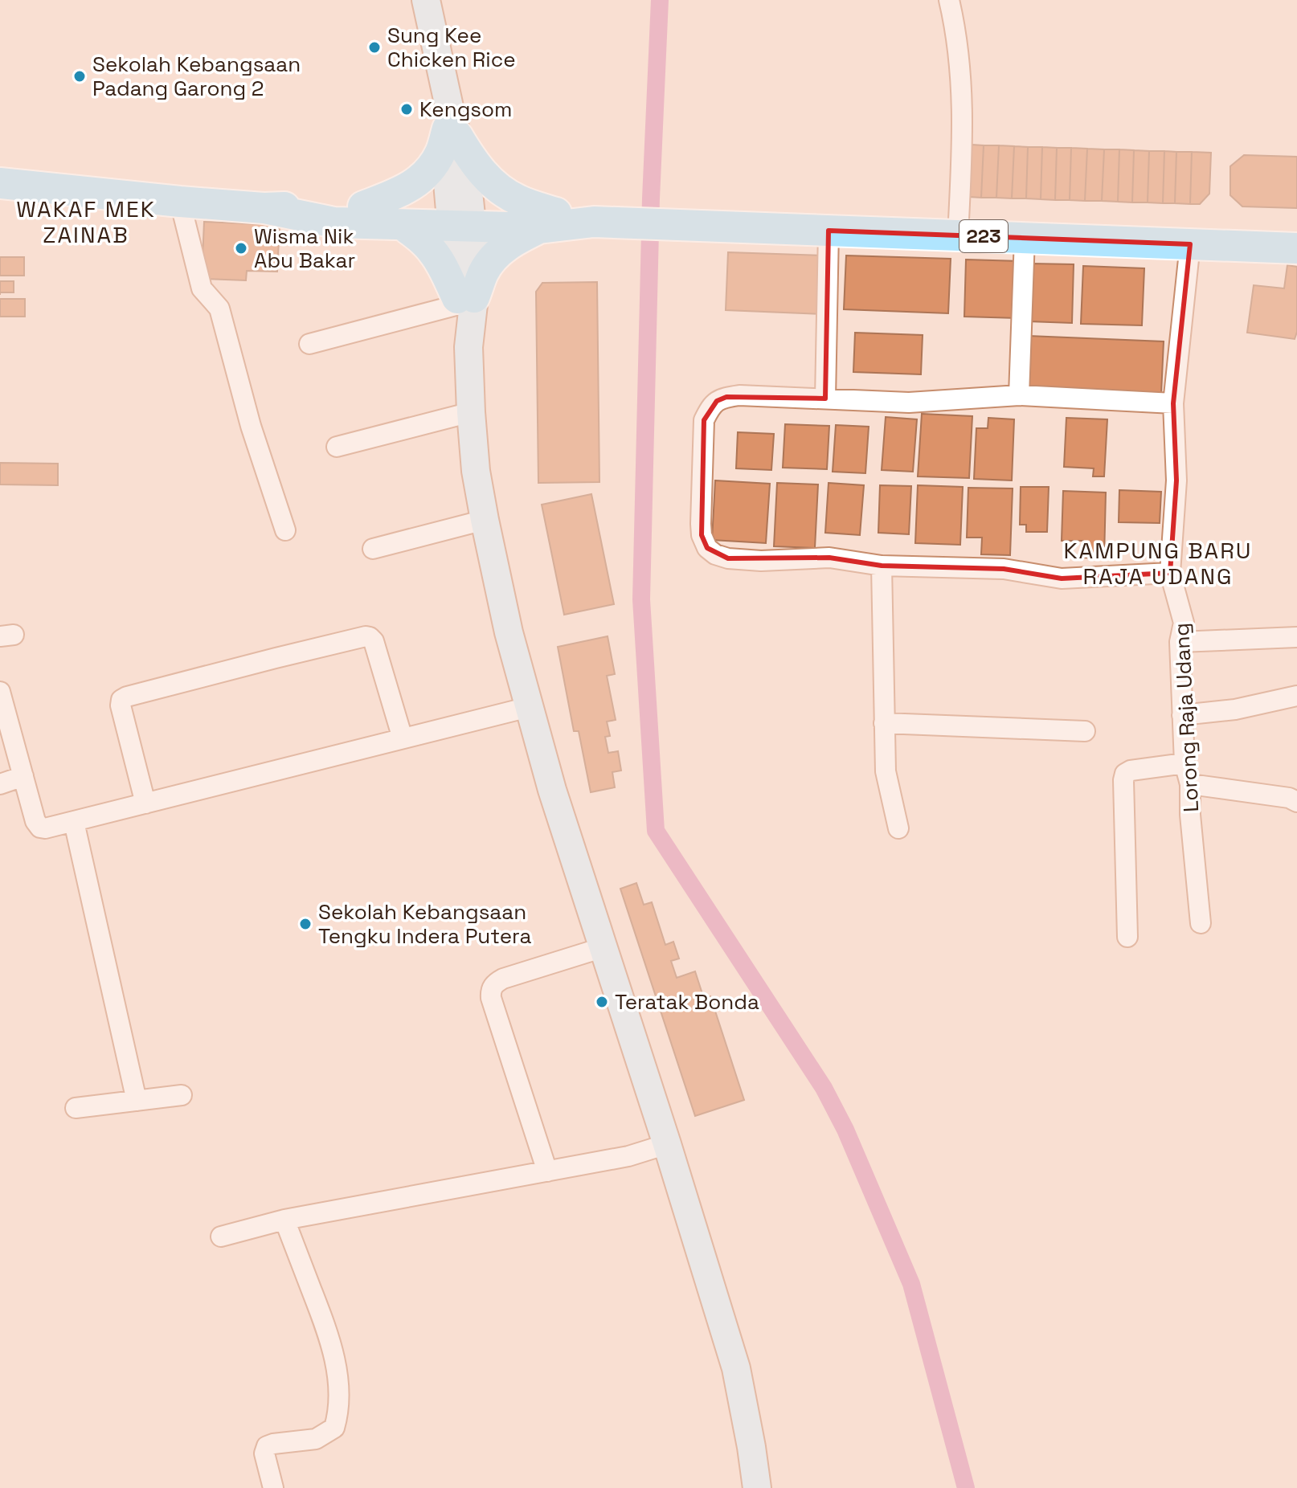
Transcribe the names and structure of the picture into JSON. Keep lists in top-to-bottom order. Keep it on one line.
{"streets":{"main road":["223"],"street":["Lorong Raja Udang"]},"crossings":[["223","Lorong Raja Udang"]],"districts":["WAKAF MEK ZAINAB","KAMPUNG BARU RAJA UDANG"],"places":["Sung Kee Chicken Rice","Sekolah Kebangsaan Padang Garong 2","Kengsom","Wisma Nik Abu Bakar","Sekolah Kebangsaan Tengku Indera Putera","Teratak Bonda"]}
